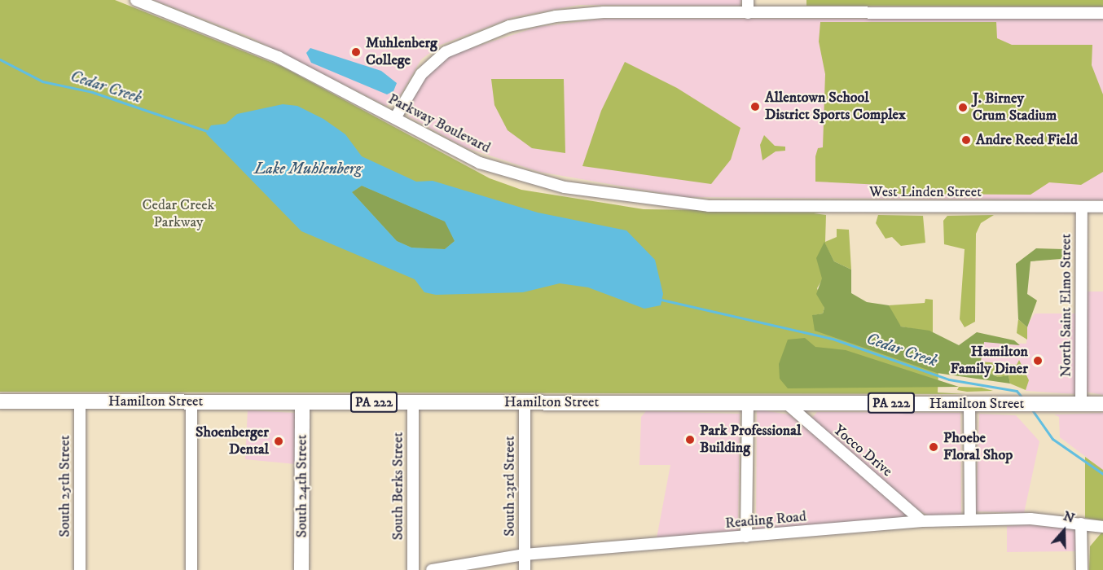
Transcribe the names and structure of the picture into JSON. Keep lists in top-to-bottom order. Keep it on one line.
{"streets":{"main road":["Hamilton Street","PA 222","South 24th Street"],"street":["Parkway Boulevard","West Linden Street","North Saint Elmo Street","Yocco Drive","South 25th Street","South Berks Street","South 23rd Street","Reading Road"]},"crossings":[["Parkway Boulevard","West Linden Street"],["West Linden Street","North Saint Elmo Street"],["North Saint Elmo Street","Hamilton Street"],["Hamilton Street","Yocco Drive"],["Hamilton Street","South 25th Street"],["Hamilton Street","South 24th Street"],["Hamilton Street","South Berks Street"],["Hamilton Street","South 23rd Street"],["Yocco Drive","Reading Road"],["South 23rd Street","Reading Road"]],"water":["Cedar Creek","Lake Muhlenberg"],"parks":["Cedar Creek Parkway"],"places":["Muhlenberg College","Allentown School District Sports Complex","J. Birney Crum Stadium","Andre Reed Field","Hamilton Family Diner","Park Professional Building","Shoenberger Dental","Phoebe Floral Shop"],"north":"top"}
